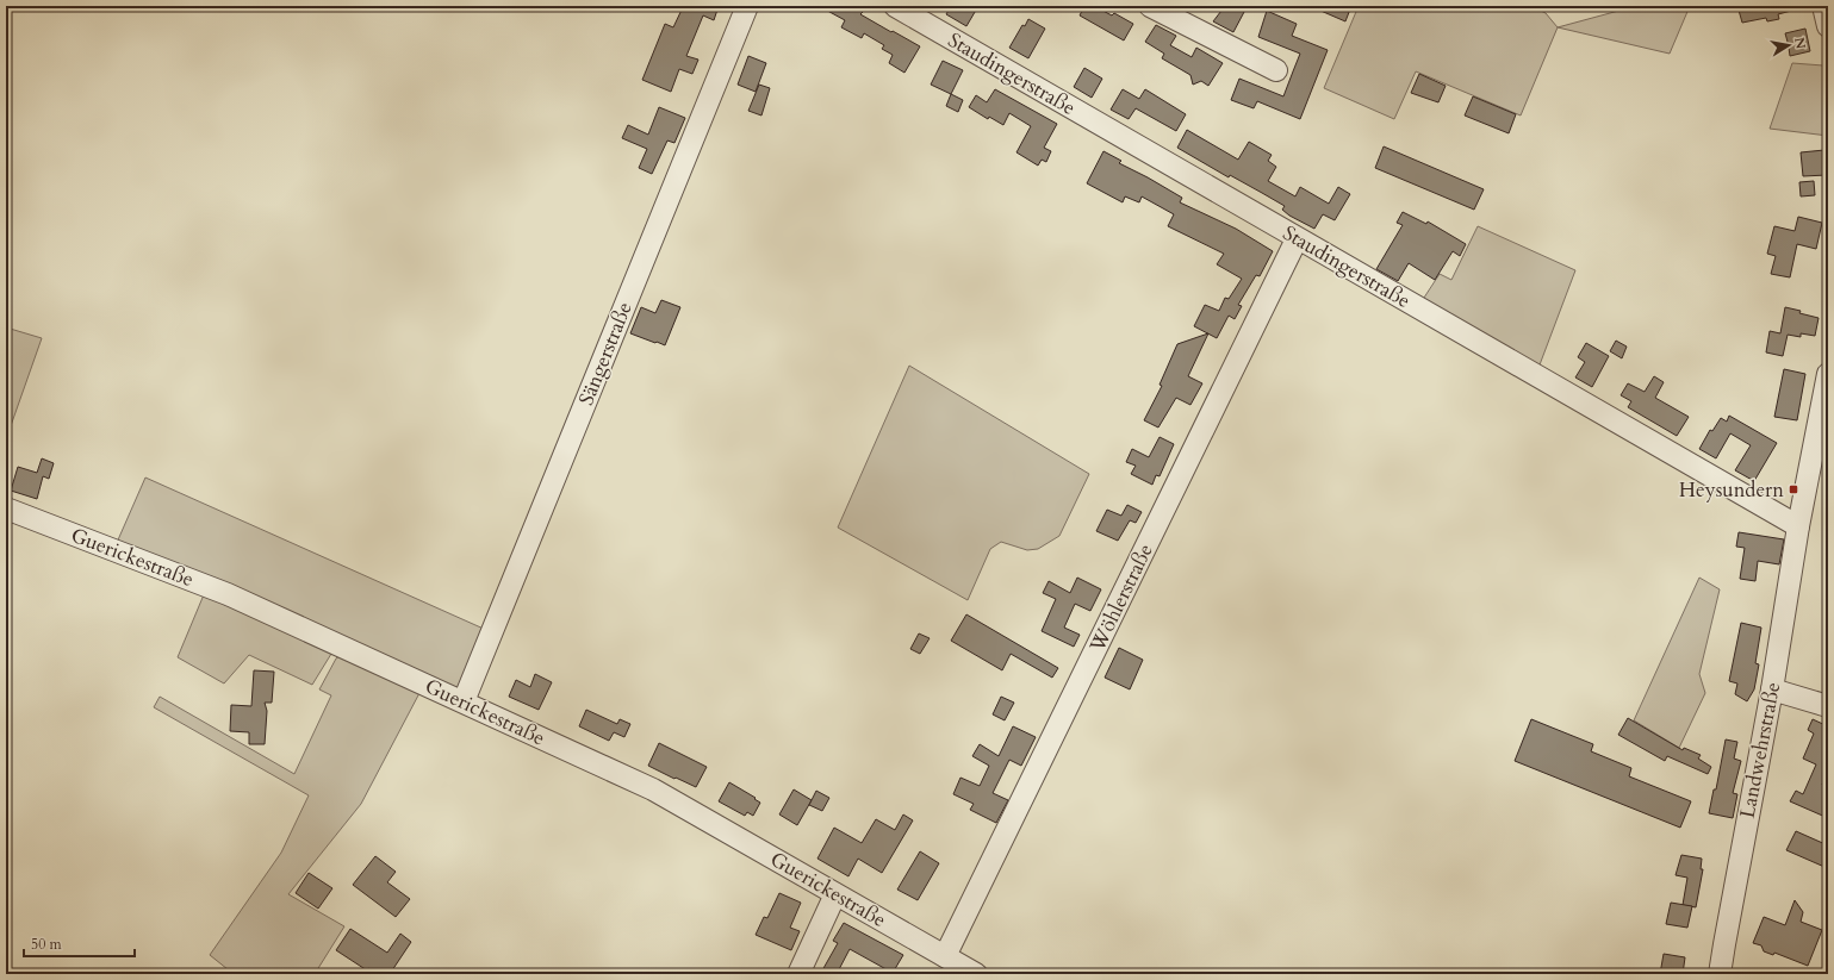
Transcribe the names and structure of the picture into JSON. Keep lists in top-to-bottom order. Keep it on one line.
{"streets":{"street":["Staudingerstraße","Sängerstraße","Guerickestraße","Wöhlerstraße","Landwehrstraße"]},"crossings":[["Staudingerstraße","Wöhlerstraße"],["Staudingerstraße","Landwehrstraße"],["Sängerstraße","Guerickestraße"],["Guerickestraße","Wöhlerstraße"]],"places":{"transit":["Heysundern"]},"scale_bar":"50 m","north":"right"}
